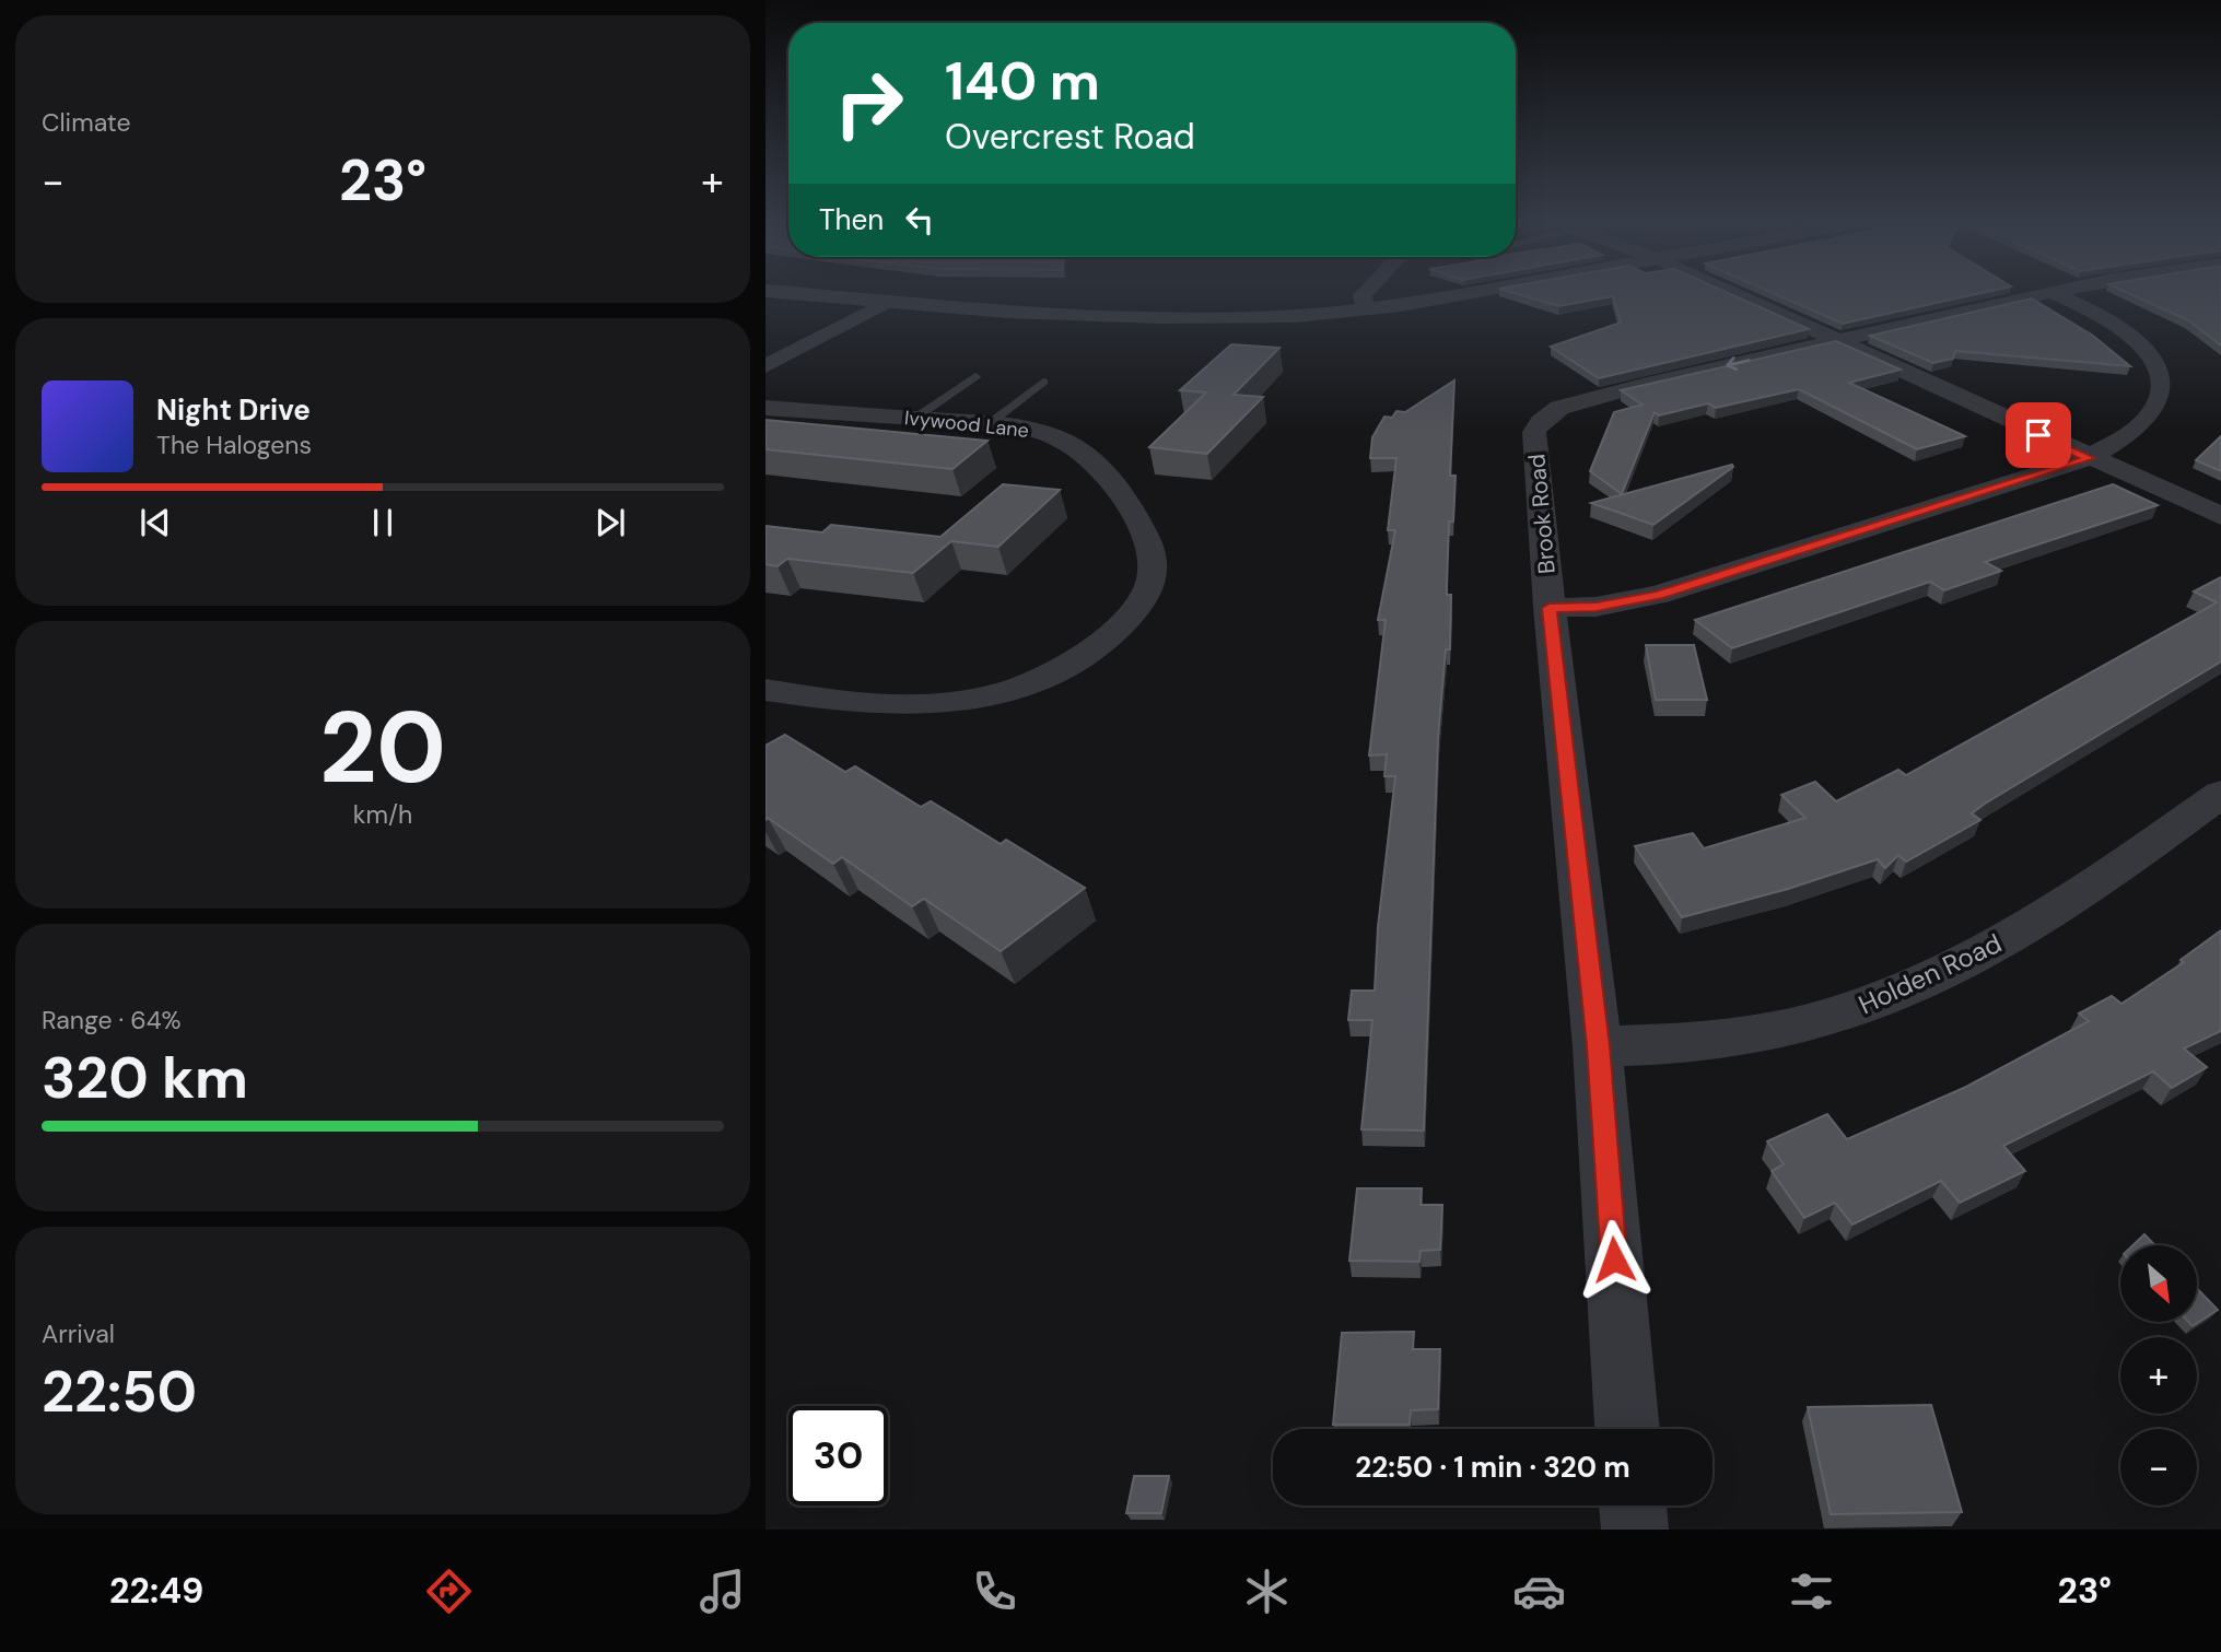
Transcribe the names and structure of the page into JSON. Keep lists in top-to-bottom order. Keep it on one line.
{"streets":{"street":["Ivywood Lane","Brook Road","Holden Road"]},"crossings":[["Brook Road","Holden Road"]],"north":"bottom right","page":{"tile":["Climate",["20","km/h"],["Range · 64%","320 km"],["Arrival","22:50"]],"turn":["140 m","Overcrest Road"],"heat":["−","23°","+"],"then":"Then","song":["Night Drive","The Halogens"],"map_buttons":["+","−"],"limit":"30","trip":"22:50 · 1 min · 320 m","tabs":["22:49","23°"]}}
